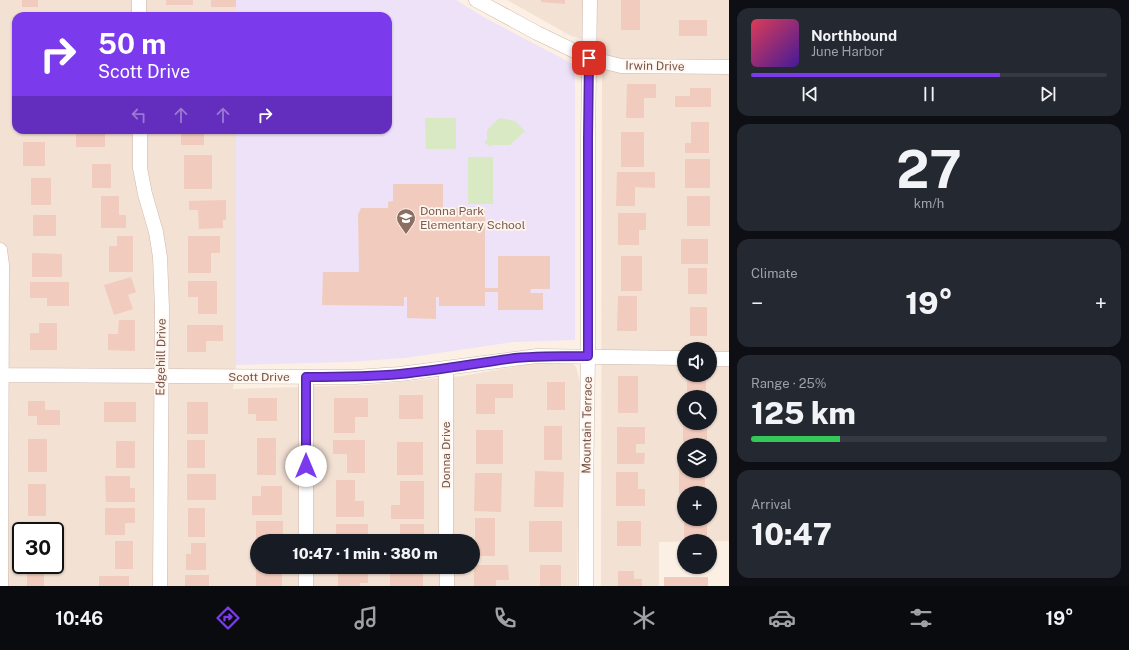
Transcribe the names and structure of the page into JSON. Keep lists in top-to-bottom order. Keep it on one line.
{"streets":{"street":["Irwin Drive","Edgehill Drive","Scott Drive","Mountain Terrace","Donna Drive"]},"crossings":[["Irwin Drive","Mountain Terrace"],["Edgehill Drive","Scott Drive"],["Scott Drive","Mountain Terrace"],["Scott Drive","Donna Drive"]],"places":{"school or university":["Donna Park Elementary School"]},"page":{"turn":["50 m","Scott Drive"],"song":["Northbound","June Harbor"],"tile":[["27","km/h"],"Climate",["Range · 25%","125 km"],["Arrival","10:47"]],"heat":["−","19°","+"],"map_buttons":["+","−"],"limit":"30","trip":"10:47 · 1 min · 380 m","tabs":["10:46","19°"]}}
